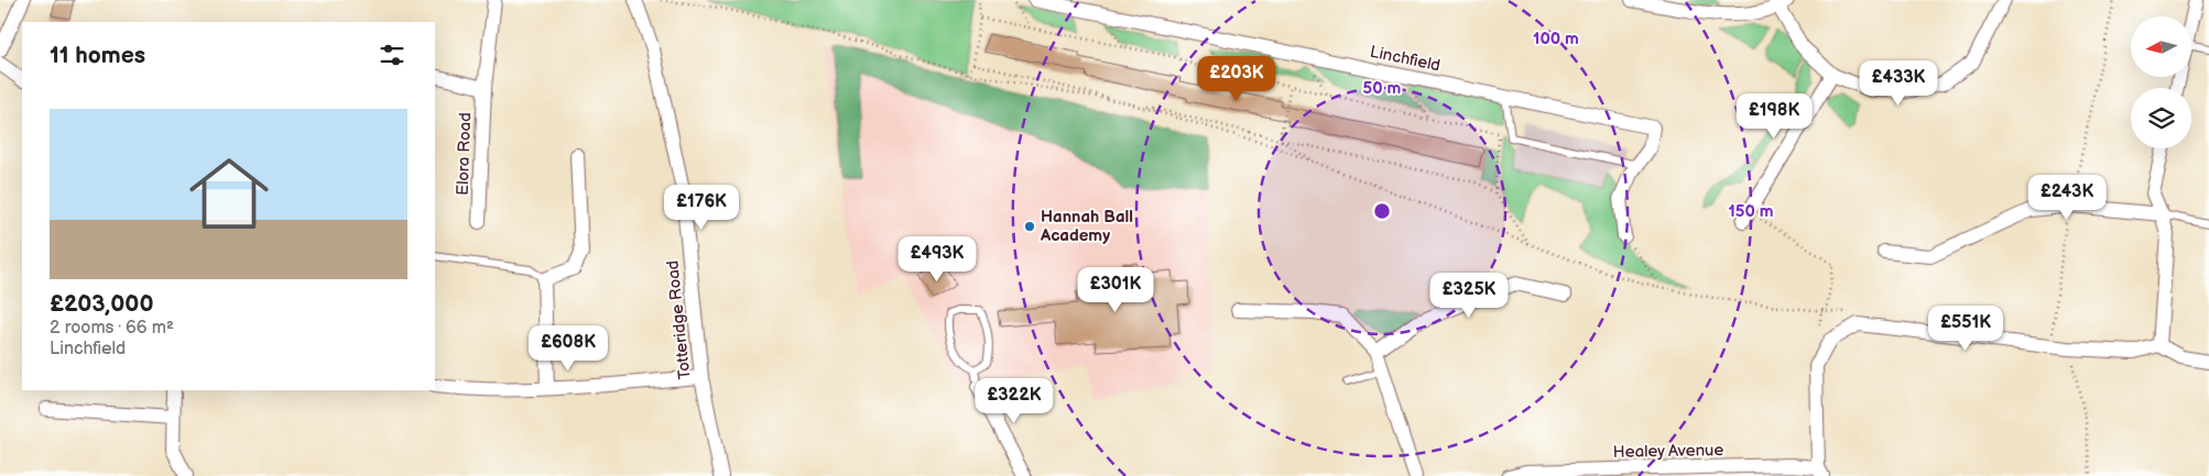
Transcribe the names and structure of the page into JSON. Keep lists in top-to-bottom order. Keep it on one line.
{"streets":{"street":["Linchfield","Elora Road","Totteridge Road","Healey Avenue"]},"places":["Hannah Ball Academy"],"north":"left","page":{"heading":"11 homes","price":["£203K","£433K","£198K","£243K","£176K","£493K","£301K","£325K","£551K","£608K","£322K"],"list":[{"name":"£203,000","note":"2 rooms · 66 m² · Linchfield"}]},"rings":["100 m","50 m","150 m"]}
